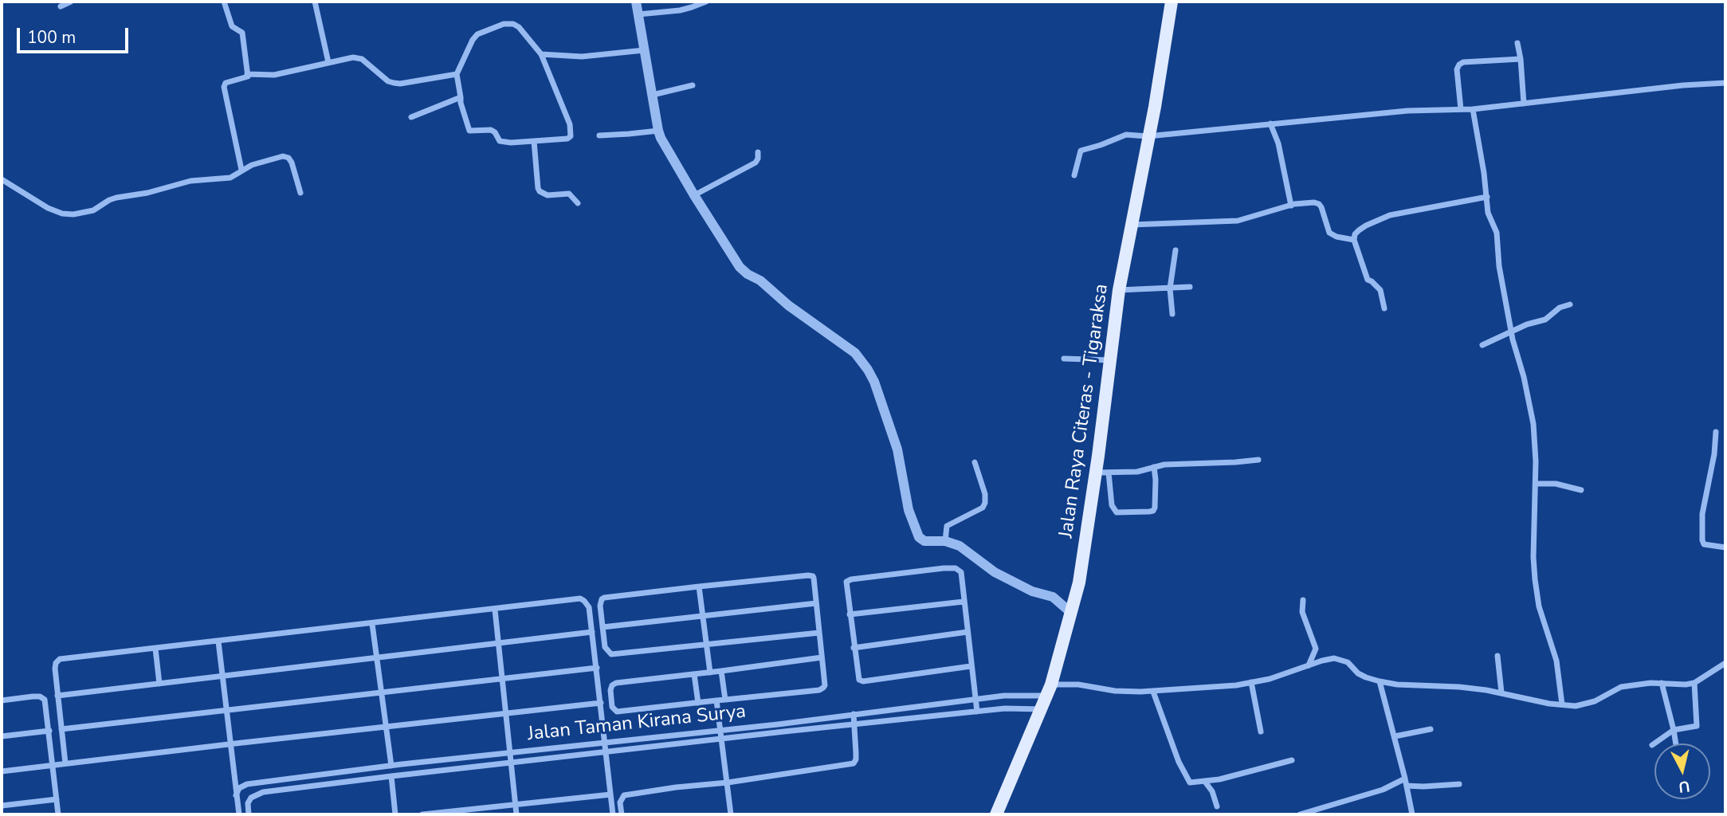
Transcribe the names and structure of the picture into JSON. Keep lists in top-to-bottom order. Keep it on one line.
{"streets":{"main road":["Jalan Raya Citeras - Tigaraksa"],"street":["Jalan Taman Kirana Surya"]},"crossings":[["Jalan Raya Citeras - Tigaraksa","Jalan Taman Kirana Surya"]],"scale_bar":"100 m","north":"bottom"}
